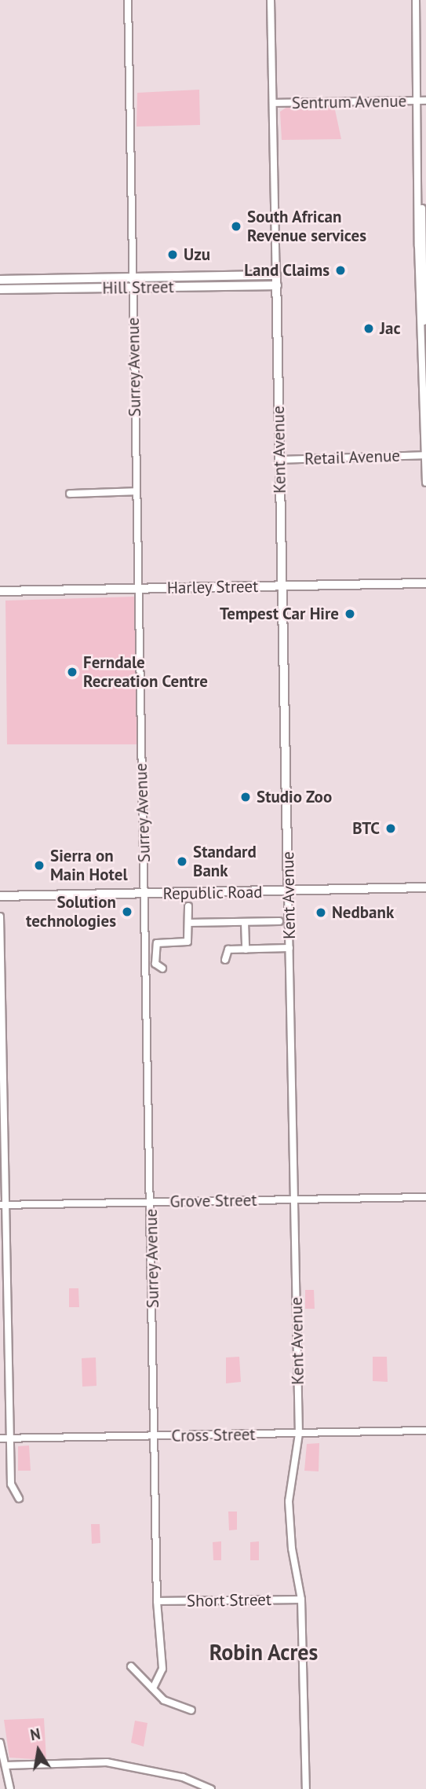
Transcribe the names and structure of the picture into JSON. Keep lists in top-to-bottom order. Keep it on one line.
{"streets":{"main road":["Hill Street","Kent Avenue","Harley Street","Republic Road"],"street":["Sentrum Avenue","Surrey Avenue","Retail Avenue","Grove Street","Cross Street","Short Street"]},"crossings":[["Sentrum Avenue","Kent Avenue"],["Hill Street","Surrey Avenue"],["Hill Street","Kent Avenue"],["Surrey Avenue","Harley Street"],["Surrey Avenue","Republic Road"],["Surrey Avenue","Grove Street"],["Surrey Avenue","Cross Street"],["Surrey Avenue","Short Street"],["Kent Avenue","Retail Avenue"],["Kent Avenue","Harley Street"],["Kent Avenue","Republic Road"],["Kent Avenue","Grove Street"],["Kent Avenue","Cross Street"],["Kent Avenue","Short Street"]],"districts":["Robin Acres"],"places":["South African Revenue services","Uzu","Land Claims","Jac","Tempest Car Hire","Ferndale Recreation Centre","Studio Zoo","BTC","Standard Bank","Sierra on Main Hotel","Solution technologies","Nedbank"],"north":"top"}
